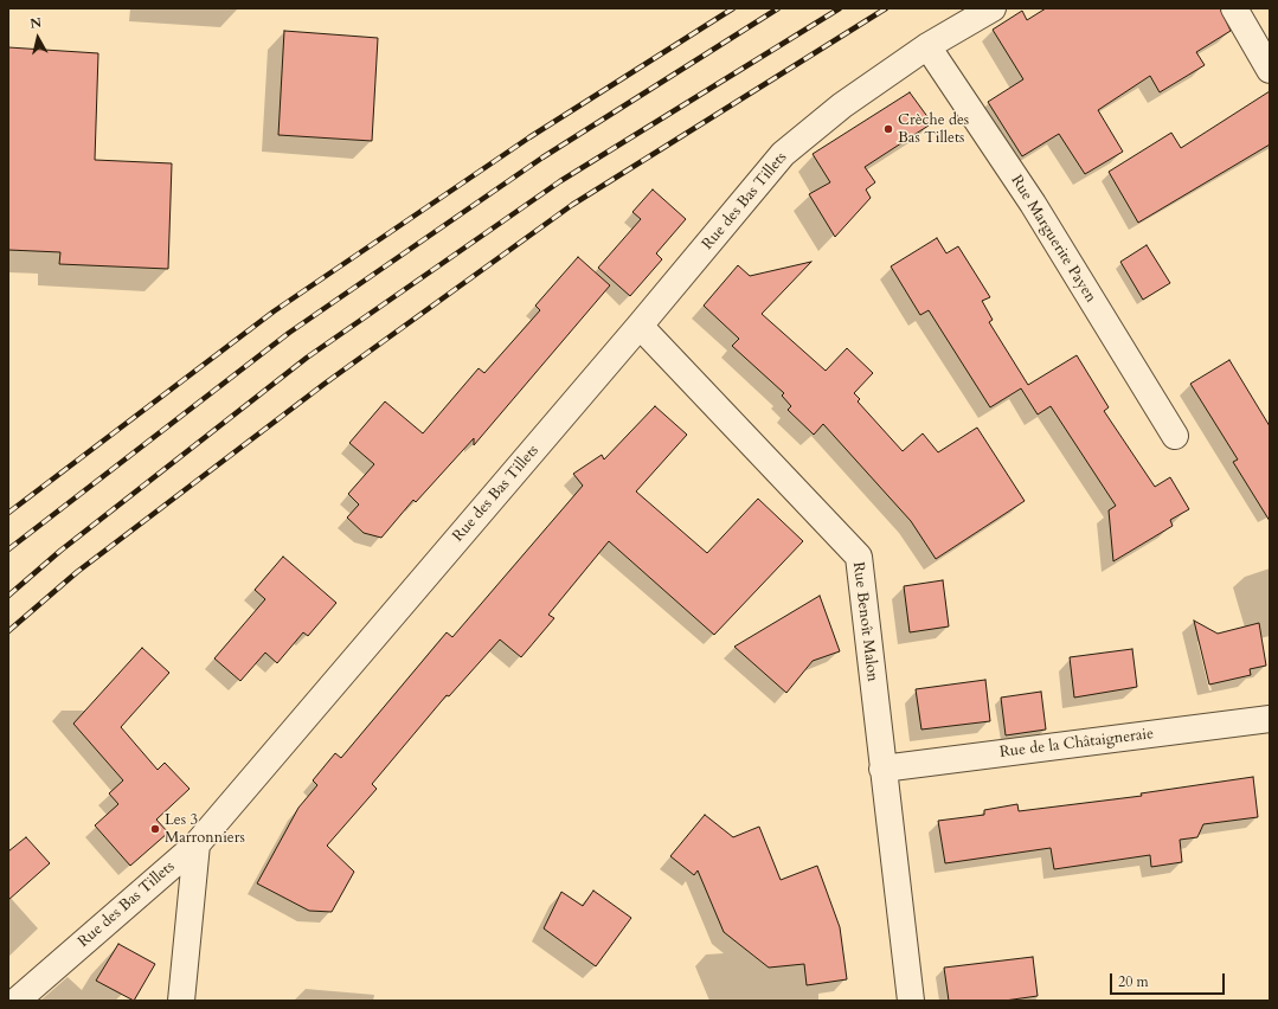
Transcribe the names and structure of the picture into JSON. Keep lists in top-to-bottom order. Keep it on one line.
{"streets":{"street":["Rue des Bas Tillets","Rue Marguerite Payen","Rue Benoît Malon","Rue de la Châtaigneraie"]},"crossings":[["Rue des Bas Tillets","Rue Marguerite Payen"],["Rue des Bas Tillets","Rue Benoît Malon"],["Rue Benoît Malon","Rue de la Châtaigneraie"]],"places":["Crèche des Bas Tillets","Les 3 Marronniers"],"scale_bar":"20 m","north":"top"}
